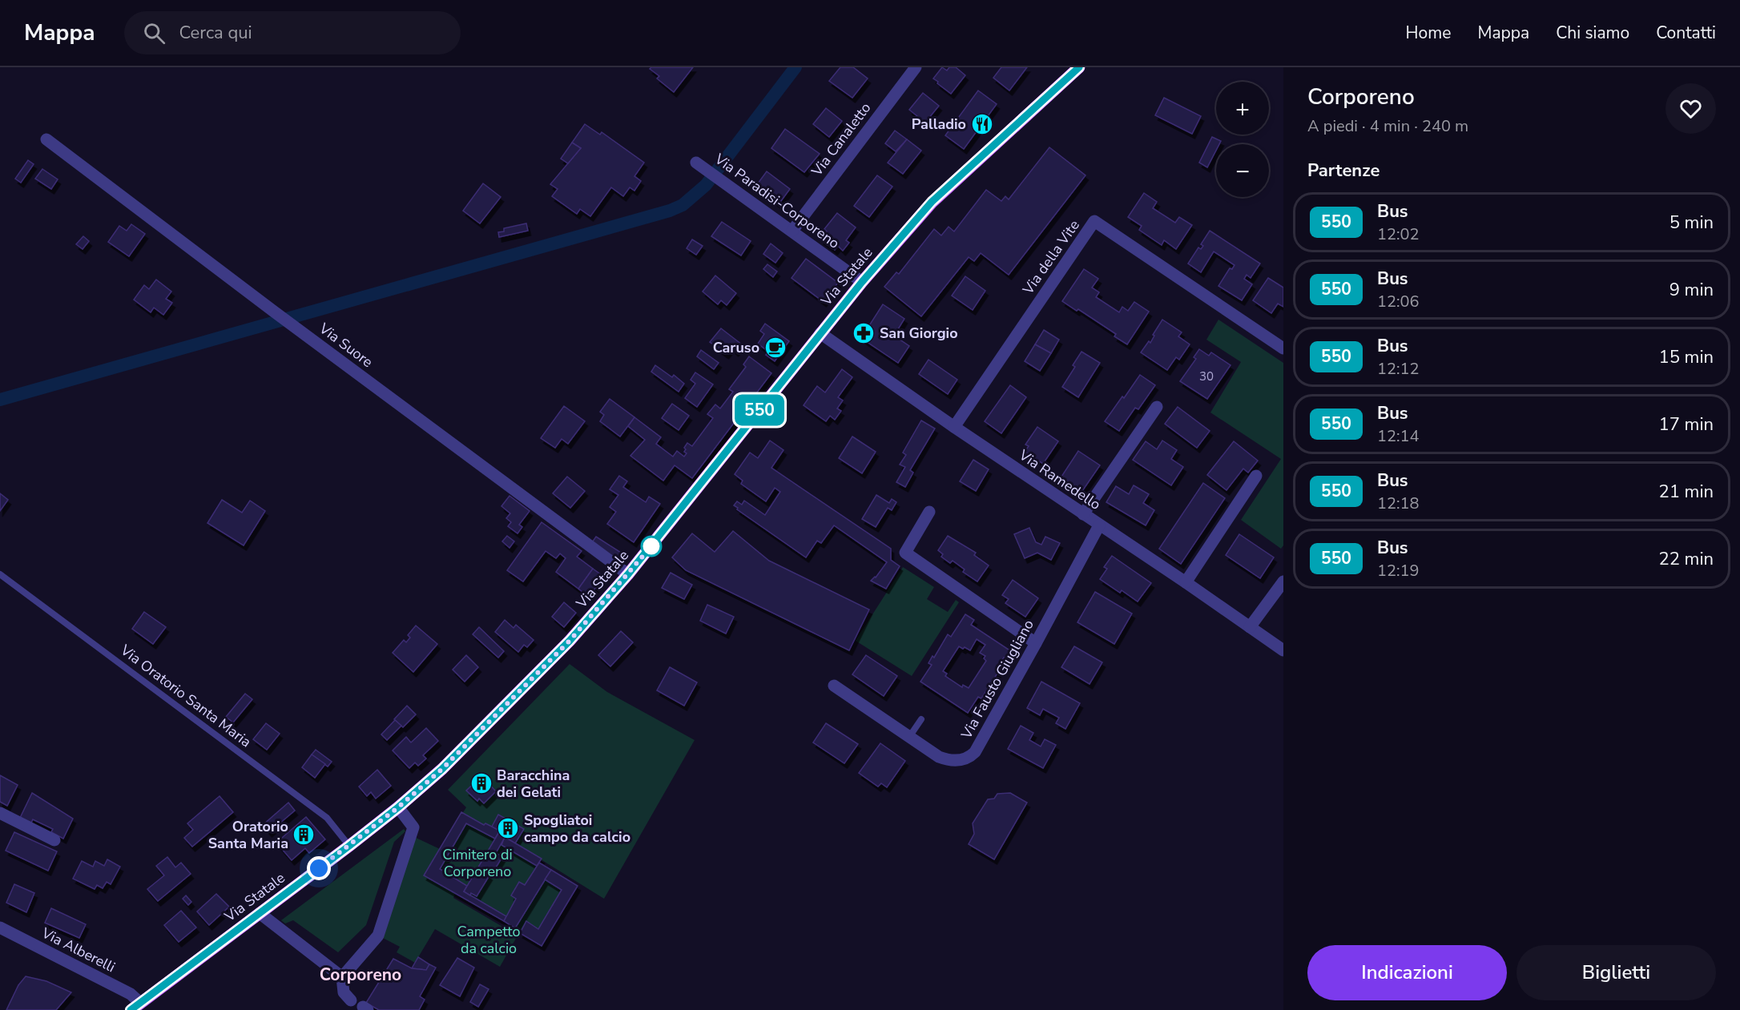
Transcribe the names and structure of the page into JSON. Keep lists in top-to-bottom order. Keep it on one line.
{"streets":{"main road":["Via Statale"],"street":["Via Canaletto","Via Paradisi-Corporeno","Via della Vite","Via Suore","Via Ramedello","Via Fausto Giugliano","Via Alberelli"],"lane":["Via Oratorio Santa Maria"]},"crossings":[["Via Canaletto","Via Paradisi-Corporeno"],["Via Paradisi-Corporeno","Via Statale"],["Via della Vite","Via Ramedello"],["Via Statale","Via Suore"],["Via Statale","Via Ramedello"],["Via Statale","Via Oratorio Santa Maria"],["Via Statale","Via Alberelli"],["Via Ramedello","Via Fausto Giugliano"]],"districts":["Corporeno"],"parks":["Cimitero di Corporeno","Campetto da calcio"],"places":{"restaurant":["Palladio"],"pharmacy":["San Giorgio"],"cafe":["Caruso"],"building":["Baracchina dei Gelati","Spogliatoi campo da calcio","Oratorio Santa Maria"]},"lines":["bus line 550"],"house_numbers":["30"],"page":{"header":"Mappa","search":"Cerca qui","nav":["Home","Mappa","Chi siamo","Contatti"],"on_map":"550","heading":[["Corporeno","A piedi · 4 min · 240 m"],"Partenze"],"map_buttons":["+","−"],"list":[{"mark":"550","name":"Bus","note":"12:02","value":"5 min"},{"mark":"550","name":"Bus","note":"12:06","value":"9 min"},{"mark":"550","name":"Bus","note":"12:12","value":"15 min"},{"mark":"550","name":"Bus","note":"12:14","value":"17 min"},{"mark":"550","name":"Bus","note":"12:18","value":"21 min"},{"mark":"550","name":"Bus","note":"12:19","value":"22 min"}],"buttons":["Indicazioni","Biglietti"]}}
